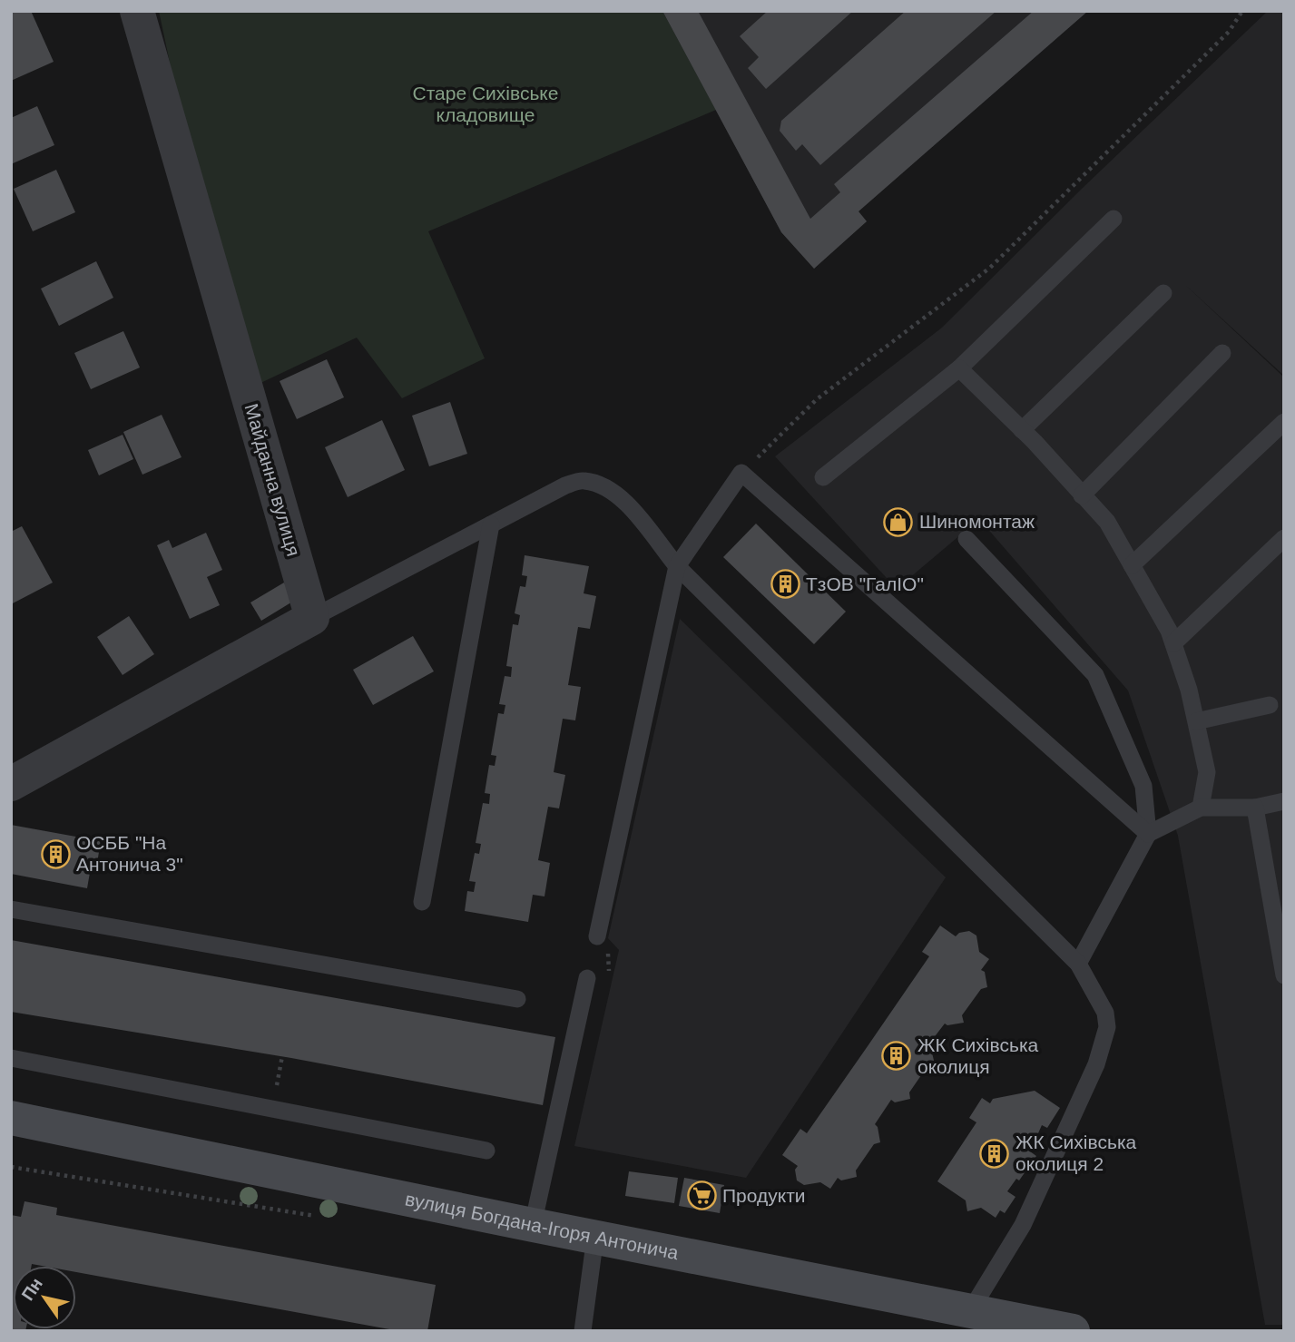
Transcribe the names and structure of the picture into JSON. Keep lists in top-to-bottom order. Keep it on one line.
{"streets":{"main road":["вулиця Богдана-Ігоря Антонича"],"street":["Майданна вулиця"]},"parks":["Старе Сихівське кладовище"],"places":{"shop":["Шиномонтаж"],"building":["ТзОВ \"ГалІО\"","ОСББ \"На Антонича 3\"","ЖК Сихівська околиця","ЖК Сихівська околиця 2"],"supermarket":["Продукти"]},"north":"top left"}
